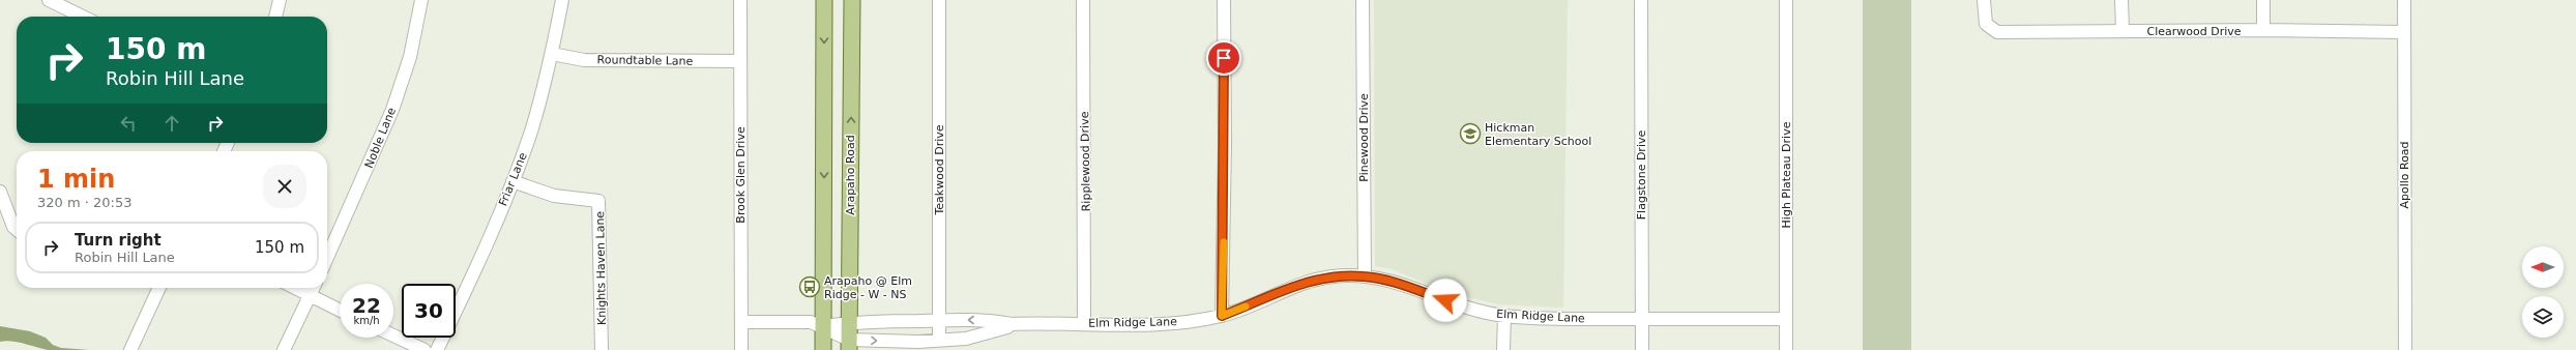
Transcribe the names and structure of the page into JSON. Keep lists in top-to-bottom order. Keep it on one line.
{"streets":{"main road":["Arapaho Road"],"street":["Clearwood Drive","Roundtable Lane","Noble Lane","Pinewood Drive","Ripplewood Drive","Teakwood Drive","Brook Glen Drive","Flagstone Drive","High Plateau Drive","Apollo Road","Friar Lane","Knights Haven Lane","Elm Ridge Lane"]},"crossings":[["Clearwood Drive","Apollo Road"],["Roundtable Lane","Brook Glen Drive"],["Roundtable Lane","Friar Lane"],["Pinewood Drive","Elm Ridge Lane"],["Ripplewood Drive","Elm Ridge Lane"],["Teakwood Drive","Elm Ridge Lane"],["Brook Glen Drive","Elm Ridge Lane"],["Arapaho Road","Elm Ridge Lane"],["Flagstone Drive","Elm Ridge Lane"],["High Plateau Drive","Elm Ridge Lane"],["Friar Lane","Knights Haven Lane"]],"places":{"school or university":["Hickman Elementary School"],"bus stop":["Arapaho @ Elm Ridge - W - NS"]},"north":"left","page":{"turn":["150 m","Robin Hill Lane"],"heading":["1 min","320 m · 20:53"],"list":[{"name":"Turn right","note":"Robin Hill Lane","value":"150 m"}],"speed":"22 km/h","limit":"30"}}
